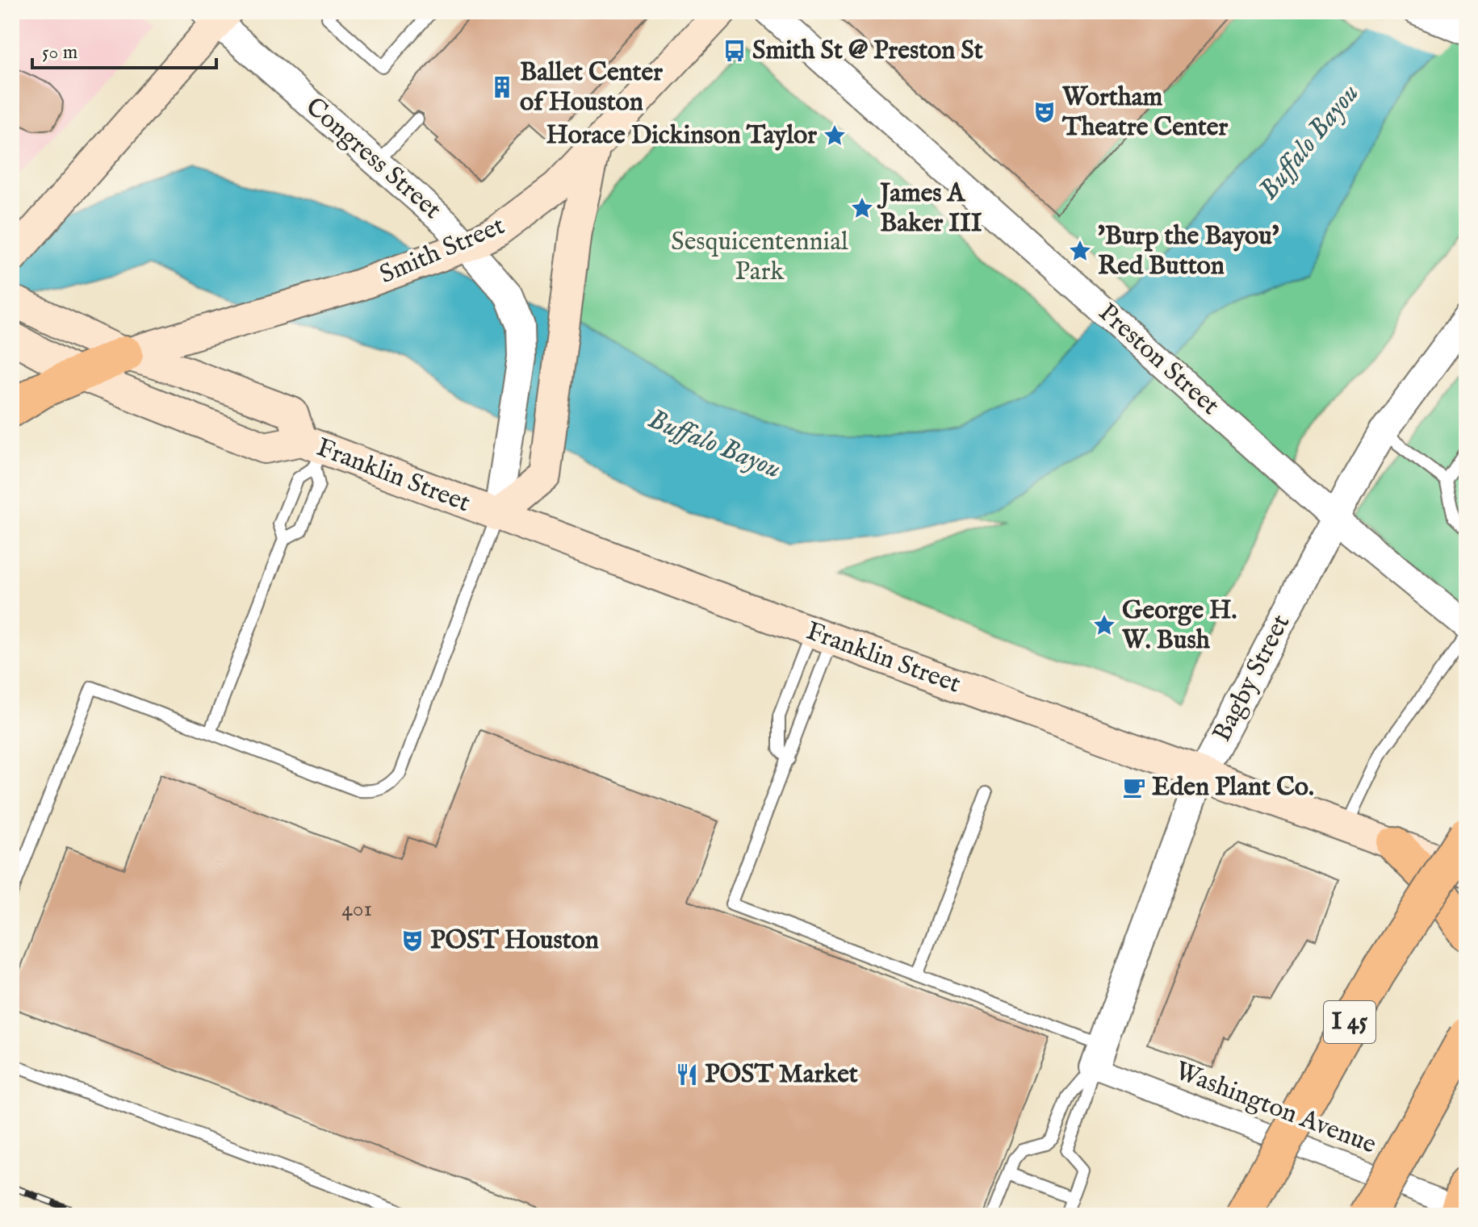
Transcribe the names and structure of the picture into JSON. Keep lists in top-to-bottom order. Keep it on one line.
{"streets":{"highway":["I 45"],"main road":["Smith Street","Franklin Street"],"street":["Congress Street","Preston Street","Bagby Street","Washington Avenue"]},"crossings":[["Congress Street","Smith Street"],["Congress Street","Franklin Street"],["Smith Street","Franklin Street"],["Preston Street","Bagby Street"],["Franklin Street","Bagby Street"],["Bagby Street","Washington Avenue"]],"water":["Buffalo Bayou"],"parks":["Sesquicentennial Park"],"places":{"bus stop":["Smith St @ Preston St"],"building":["Ballet Center of Houston"],"theatre":["Wortham Theatre Center","POST Houston"],"place":["Horace Dickinson Taylor","James A Baker III","'Burp the Bayou' Red Button","George H. W. Bush"],"cafe":["Eden Plant Co."],"restaurant":["POST Market"]},"house_numbers":["401"],"scale_bar":"50 m"}
